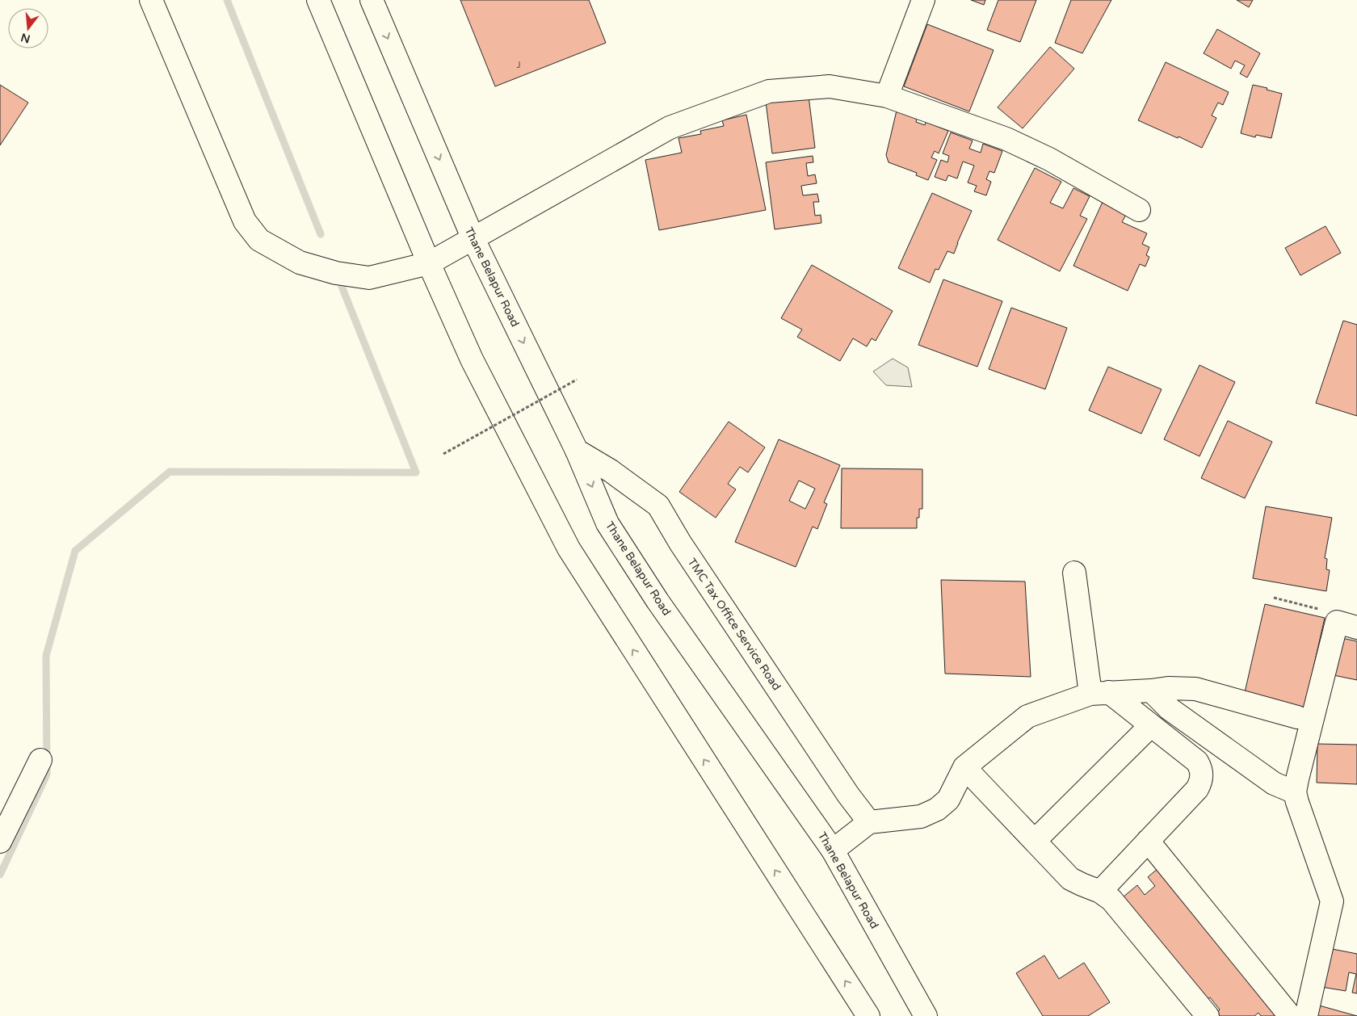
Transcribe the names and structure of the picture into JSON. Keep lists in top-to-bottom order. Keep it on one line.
{"streets":{"street":["Thane Belapur Road","TMC Tax Office Service Road"]},"crossings":[["Thane Belapur Road","TMC Tax Office Service Road"]],"house_numbers":["J"],"north":"bottom"}
